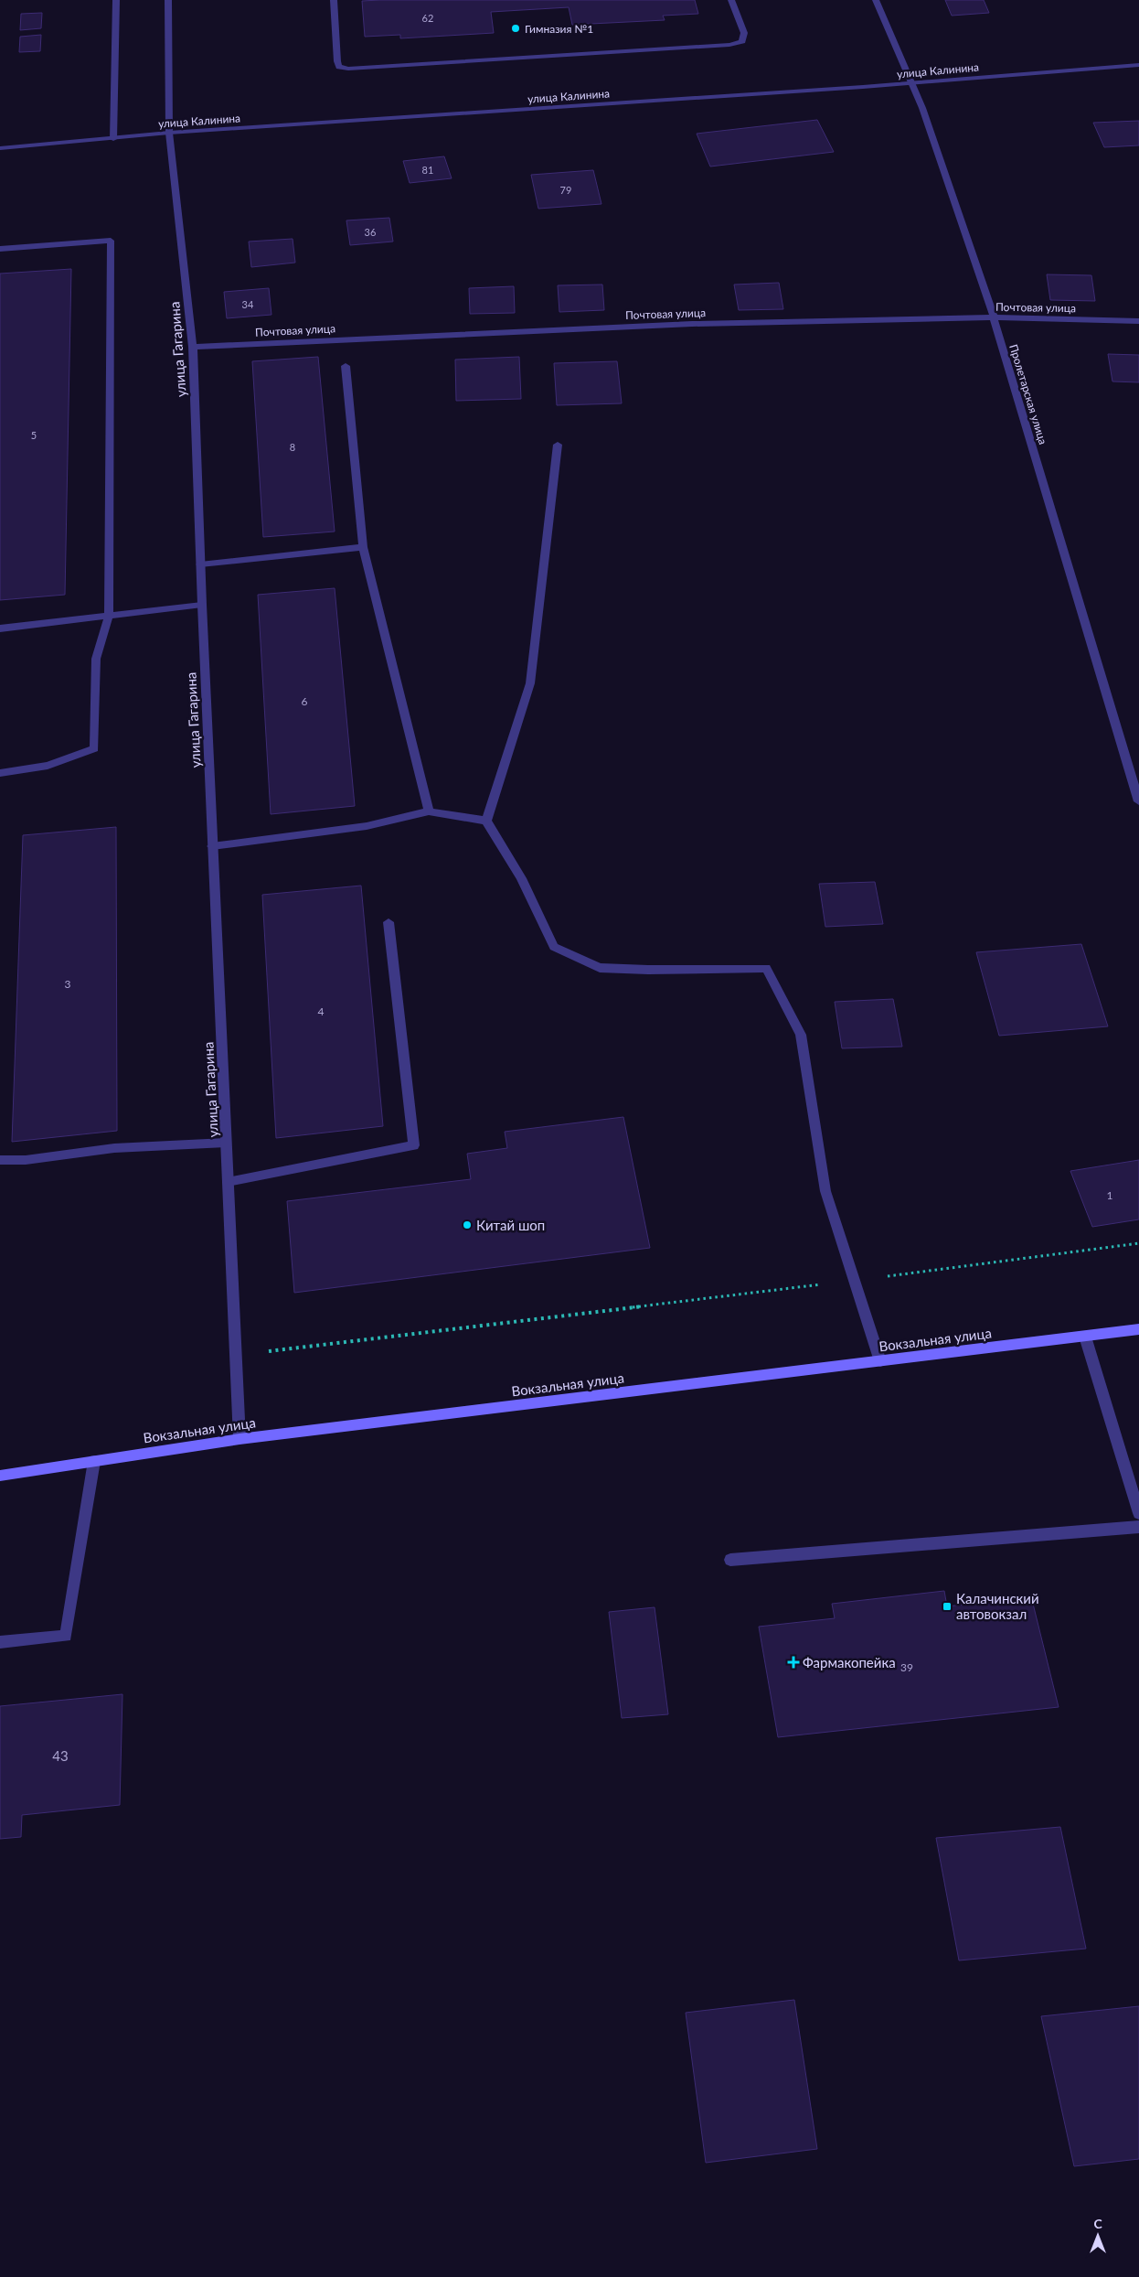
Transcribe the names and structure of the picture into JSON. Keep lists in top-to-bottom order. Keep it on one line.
{"streets":{"main road":["Вокзальная улица"],"street":["улица Калинина","Почтовая улица","улица Гагарина","Пролетарская улица"]},"crossings":[["улица Калинина","улица Гагарина"],["улица Калинина","Пролетарская улица"],["Почтовая улица","улица Гагарина"],["Почтовая улица","Пролетарская улица"],["улица Гагарина","Вокзальная улица"]],"places":{"other":["Гимназия №1","Китай шоп"],"transit":["Калачинский автовокзал"],"health":["Фармакопейка"]},"house_numbers":["62","81","79","36","34","5","8","6","3","4","1","39","43"],"north":"top"}
